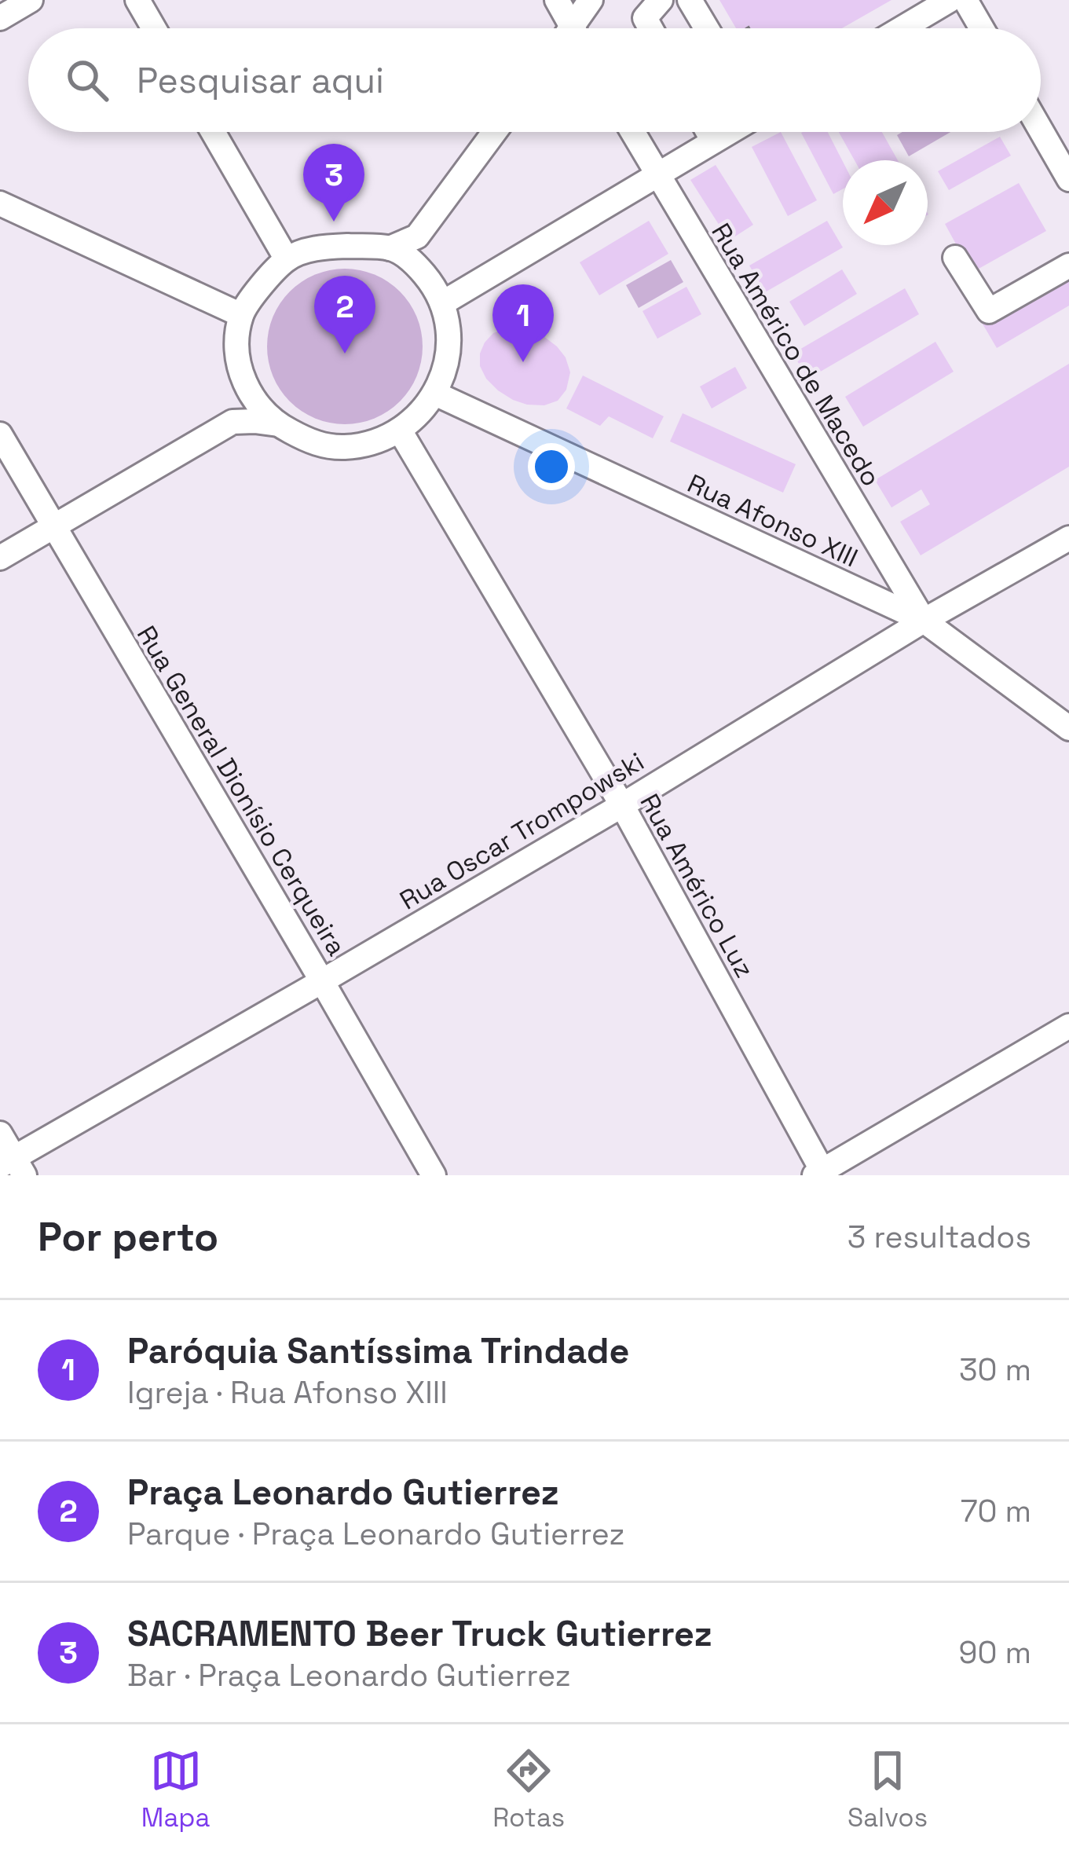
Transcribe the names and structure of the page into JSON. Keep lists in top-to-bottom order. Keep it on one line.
{"streets":{"street":["Rua Américo de Macedo","Rua Afonso XIII","Rua General Dionísio Cerqueira","Rua Oscar Trompowski","Rua Américo Luz"]},"crossings":[["Rua Américo de Macedo","Rua Afonso XIII"],["Rua Américo de Macedo","Rua Oscar Trompowski"],["Rua Afonso XIII","Rua Oscar Trompowski"],["Rua Afonso XIII","Rua Américo Luz"],["Rua General Dionísio Cerqueira","Rua Oscar Trompowski"],["Rua Oscar Trompowski","Rua Américo Luz"]],"north":"bottom left","page":{"search":"Pesquisar aqui","pins":["3","2","1"],"heading":["Por perto","3 resultados"],"list":[{"mark":"1","name":"Paróquia Santíssima Trindade","note":"Igreja · Rua Afonso XIII","value":"30 m"},{"mark":"2","name":"Praça Leonardo Gutierrez","note":"Parque · Praça Leonardo Gutierrez","value":"70 m"},{"mark":"3","name":"SACRAMENTO Beer Truck Gutierrez","note":"Bar · Praça Leonardo Gutierrez","value":"90 m"}],"nav":["Mapa","Rotas","Salvos"]}}
